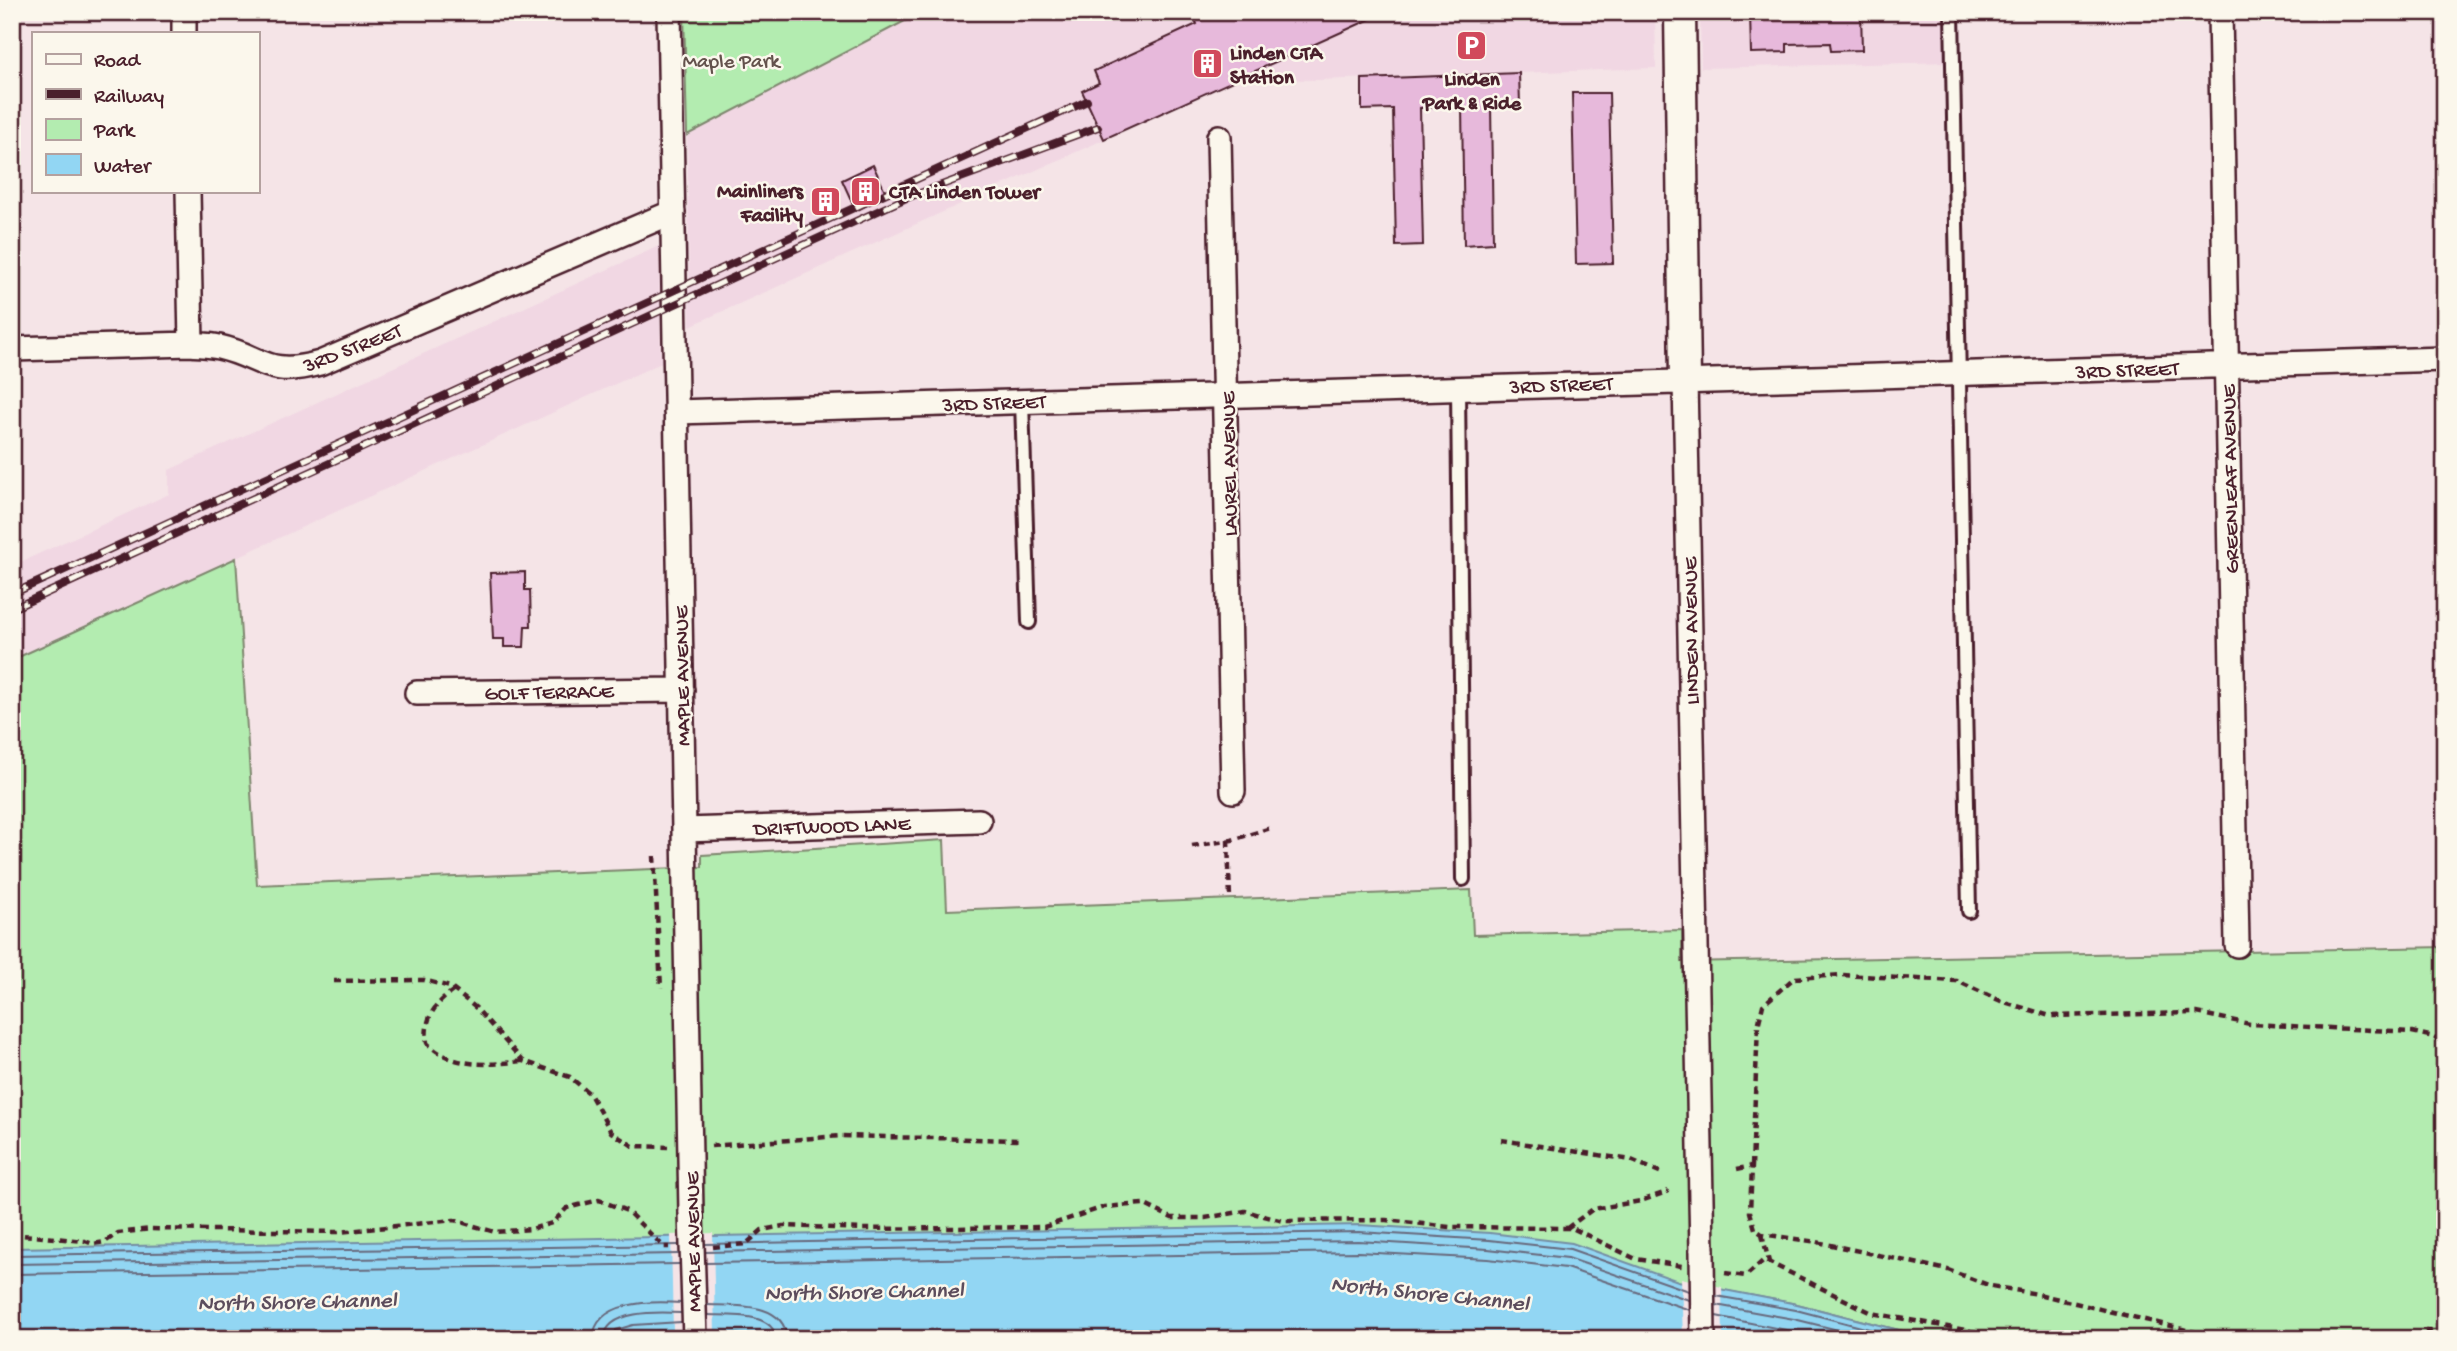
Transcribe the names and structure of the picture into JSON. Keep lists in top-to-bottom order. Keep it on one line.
{"streets":{"street":["3RD STREET","LAUREL AVENUE","GREENLEAF AVENUE","LINDEN AVENUE","MAPLE AVENUE","GOLF TERRACE","DRIFTWOOD LANE"]},"crossings":[["3RD STREET","LAUREL AVENUE"],["3RD STREET","GREENLEAF AVENUE"],["3RD STREET","LINDEN AVENUE"],["3RD STREET","MAPLE AVENUE"],["MAPLE AVENUE","GOLF TERRACE"],["MAPLE AVENUE","DRIFTWOOD LANE"]],"water":["North Shore Channel"],"parks":["Maple Park"],"places":{"parking":["Linden Park & Ride"],"building":["Linden CTA Station","CTA Linden Tower","Mainliners Facility"]},"legend":["Road","Railway","Park","Water"]}
